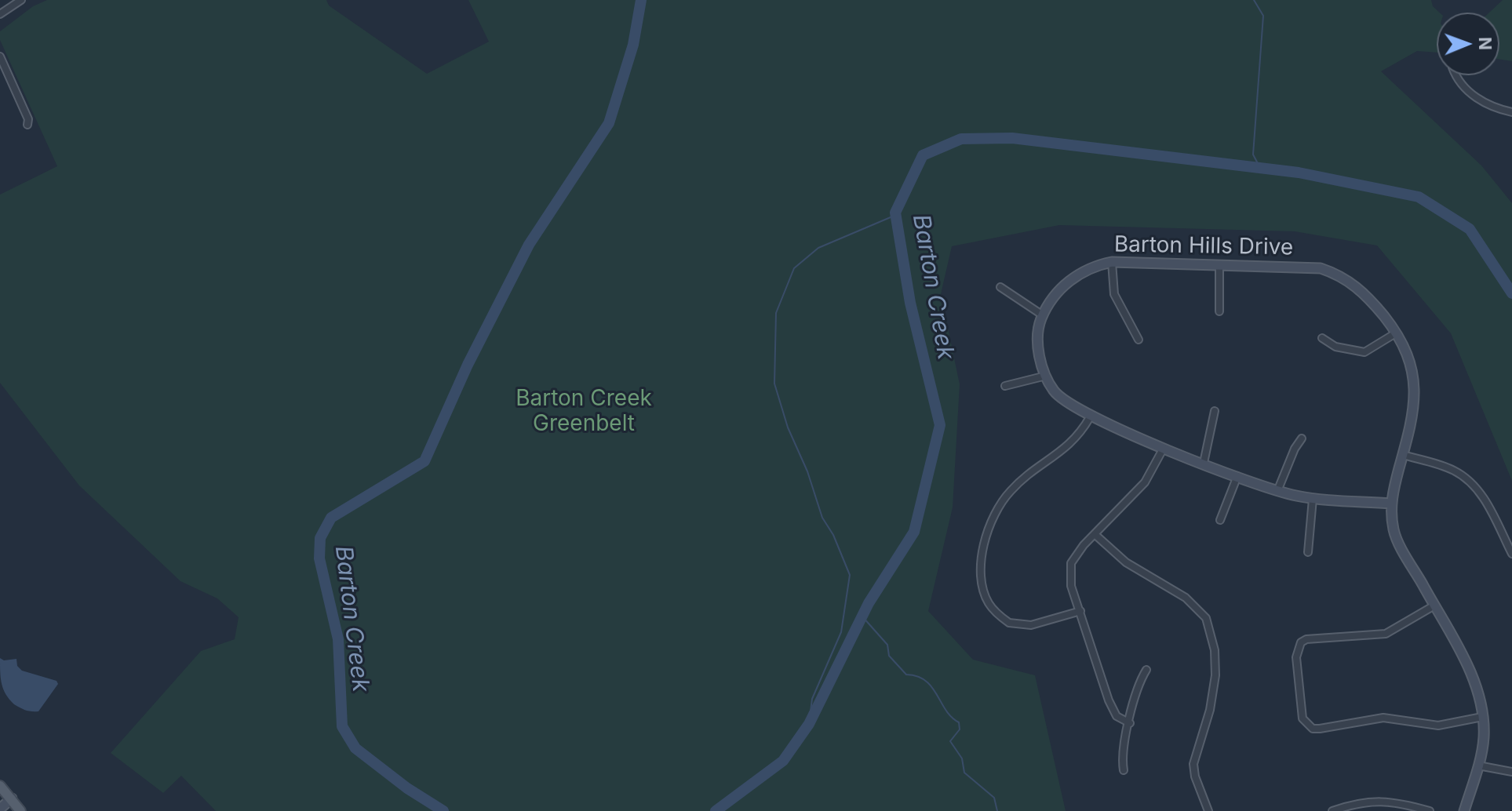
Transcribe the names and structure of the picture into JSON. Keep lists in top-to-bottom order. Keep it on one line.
{"streets":{"street":["Barton Hills Drive"]},"water":["Barton Creek"],"parks":["Barton Creek Greenbelt"],"north":"right"}
